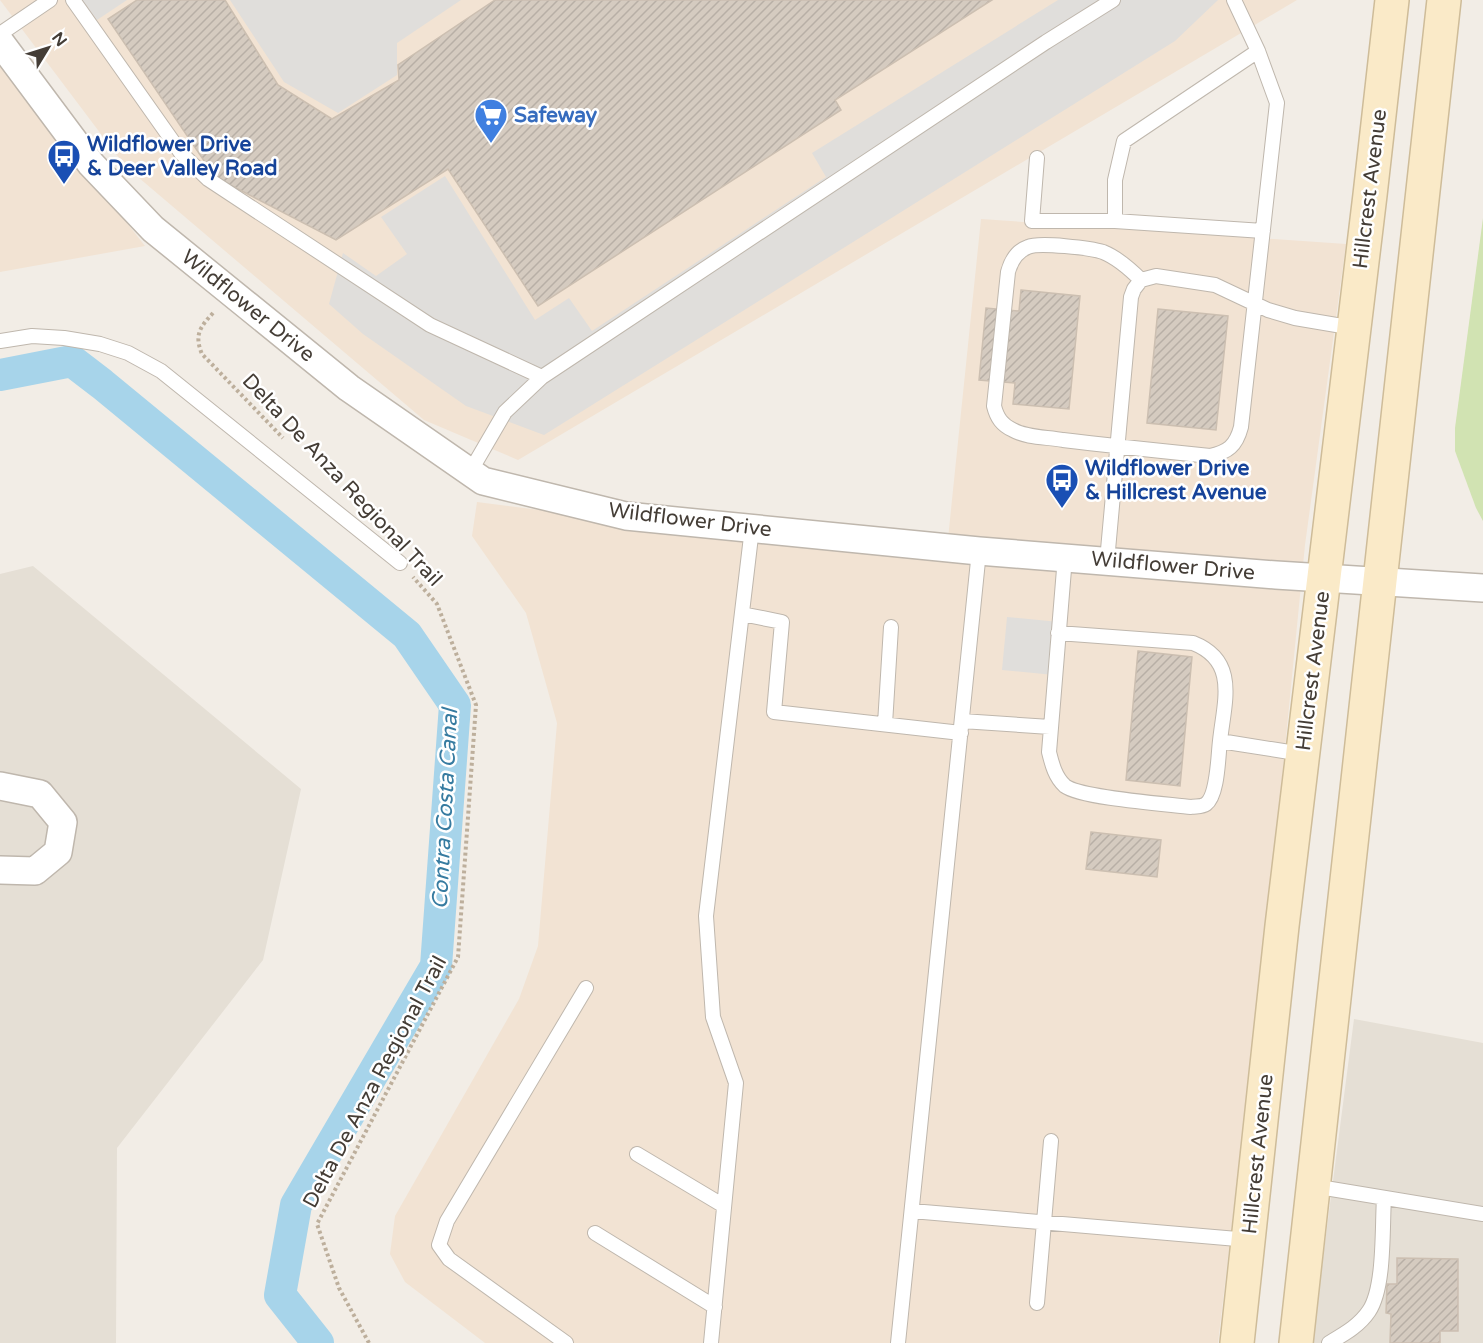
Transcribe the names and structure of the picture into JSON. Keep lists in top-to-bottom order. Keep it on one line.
{"streets":{"main road":["Hillcrest Avenue"],"street":["Wildflower Drive"],"path":["Delta De Anza Regional Trail"]},"crossings":[["Hillcrest Avenue","Wildflower Drive"]],"water":["Contra Costa Canal"],"places":{"supermarket":["Safeway"],"bus stop":["Wildflower Drive & Deer Valley Road","Wildflower Drive & Hillcrest Avenue"]},"north":"top right"}
